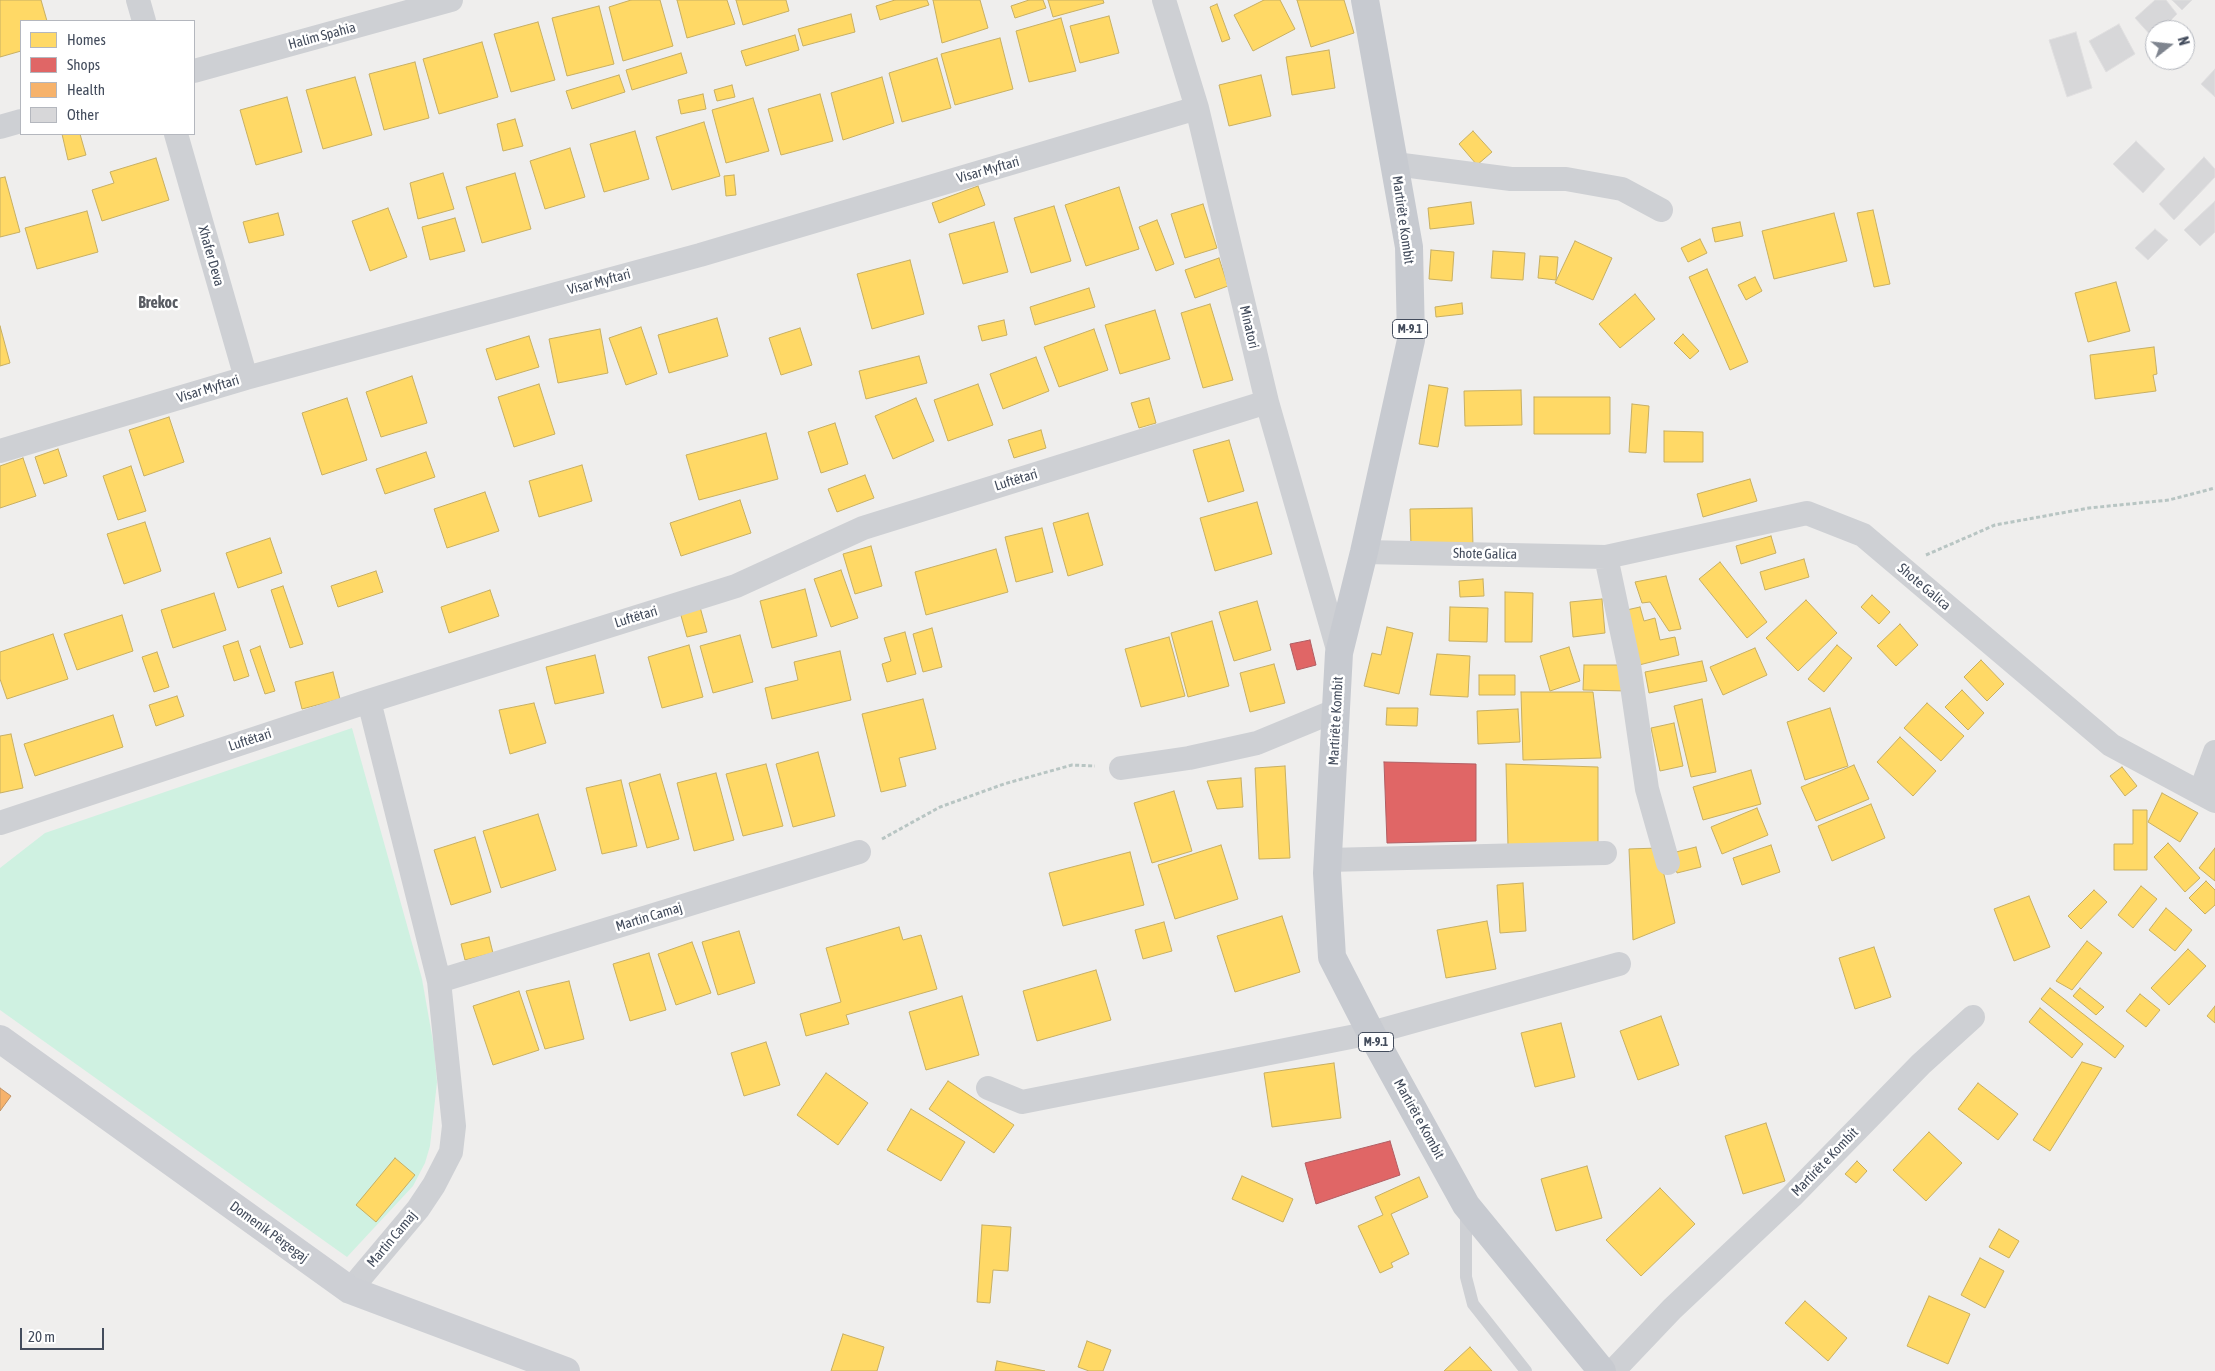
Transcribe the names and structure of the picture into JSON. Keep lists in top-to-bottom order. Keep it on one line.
{"streets":{"main road":["Martirët e Kombit","M-9.1","Domenik Përgegaj"],"street":["Halim Spahia","Visar Myftari","Xhafer Deva","Minatori","Luftëtari","Shote Galica","Martin Camaj"]},"crossings":[["Visar Myftari","Xhafer Deva"],["Visar Myftari","Minatori"],["Martirët e Kombit","Minatori"],["Martirët e Kombit","Shote Galica"],["Minatori","Luftëtari"],["Luftëtari","Martin Camaj"],["Martin Camaj","Domenik Përgegaj"]],"districts":["Brekoc"],"legend":["Homes","Shops","Health","Other"],"scale_bar":"20 m","north":"right"}
